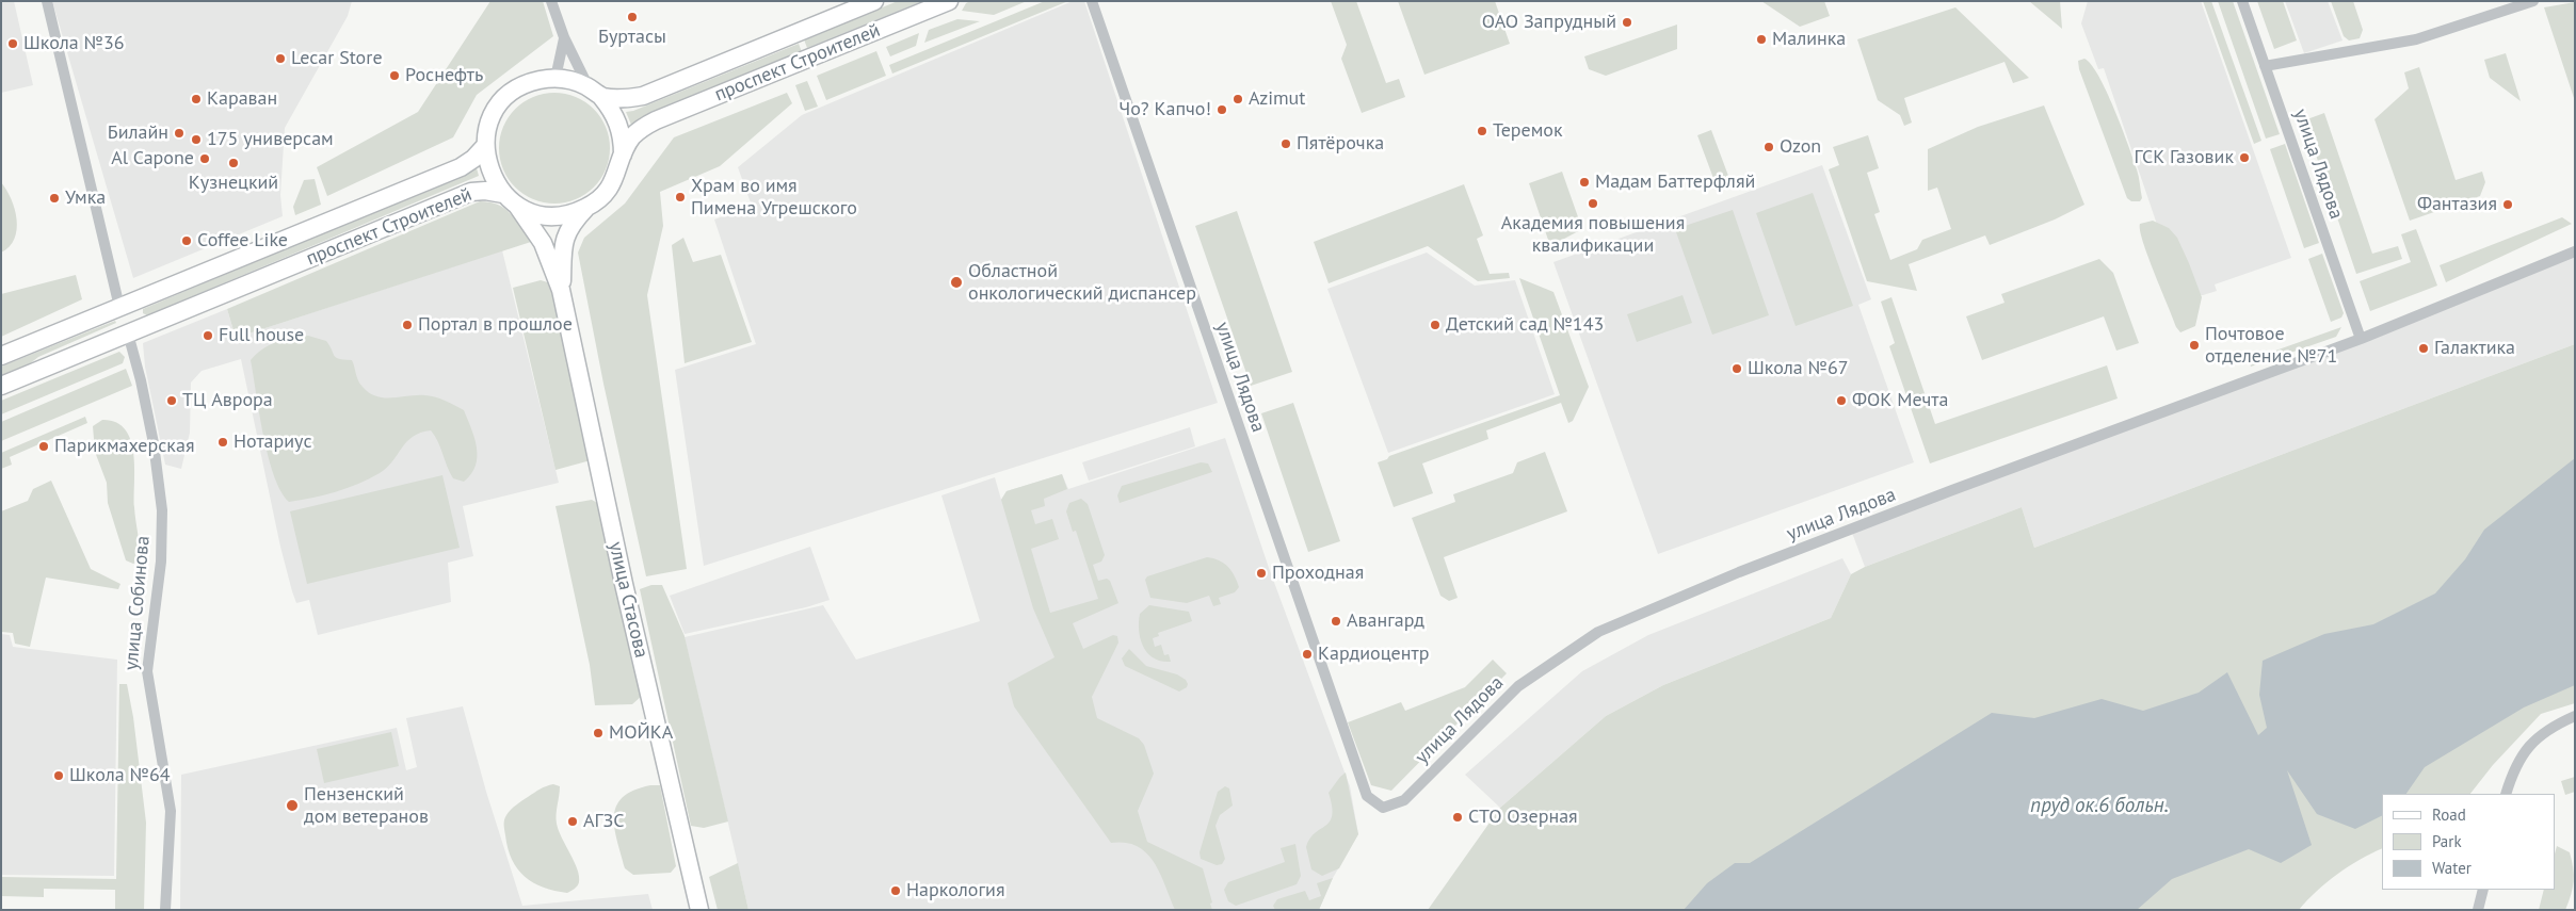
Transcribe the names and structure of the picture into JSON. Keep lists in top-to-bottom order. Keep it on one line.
{"streets":{"main road":["проспект Строителей","улица Стасова"],"street":["улица Лядова","улица Собинова"]},"crossings":[["проспект Строителей","улица Стасова"],["проспект Строителей","улица Собинова"]],"water":["пруд ок.6 больн."],"places":["Буртасы","ОАО Запрудный","Малинка","Школа №36","Lecar Store","Роснефть","Караван","Azimut","Чо? Капчо!","Теремок","Билайн","175 универсам","Пятёрочка","Ozon","ГСК Газовик","Al Capone","Кузнецкий","Мадам Баттерфляй","Храм во имя Пимена Угрешского","Умка","Академия повышения квалификации","Фантазия","Coffee Like","Областной онкологический диспансер","Портал в прошлое","Детский сад №143","Full house","Почтовое отделение №71","Галактика","Школа №67","ТЦ Аврора","ФОК Мечта","Нотариус","Парикмахерская","Проходная","Авангард","Кардиоцентр","МОЙКА","Школа №64","Пензенский дом ветеранов","СТО Озерная","АГЗС","Наркология"],"legend":["Road","Park","Water"]}
